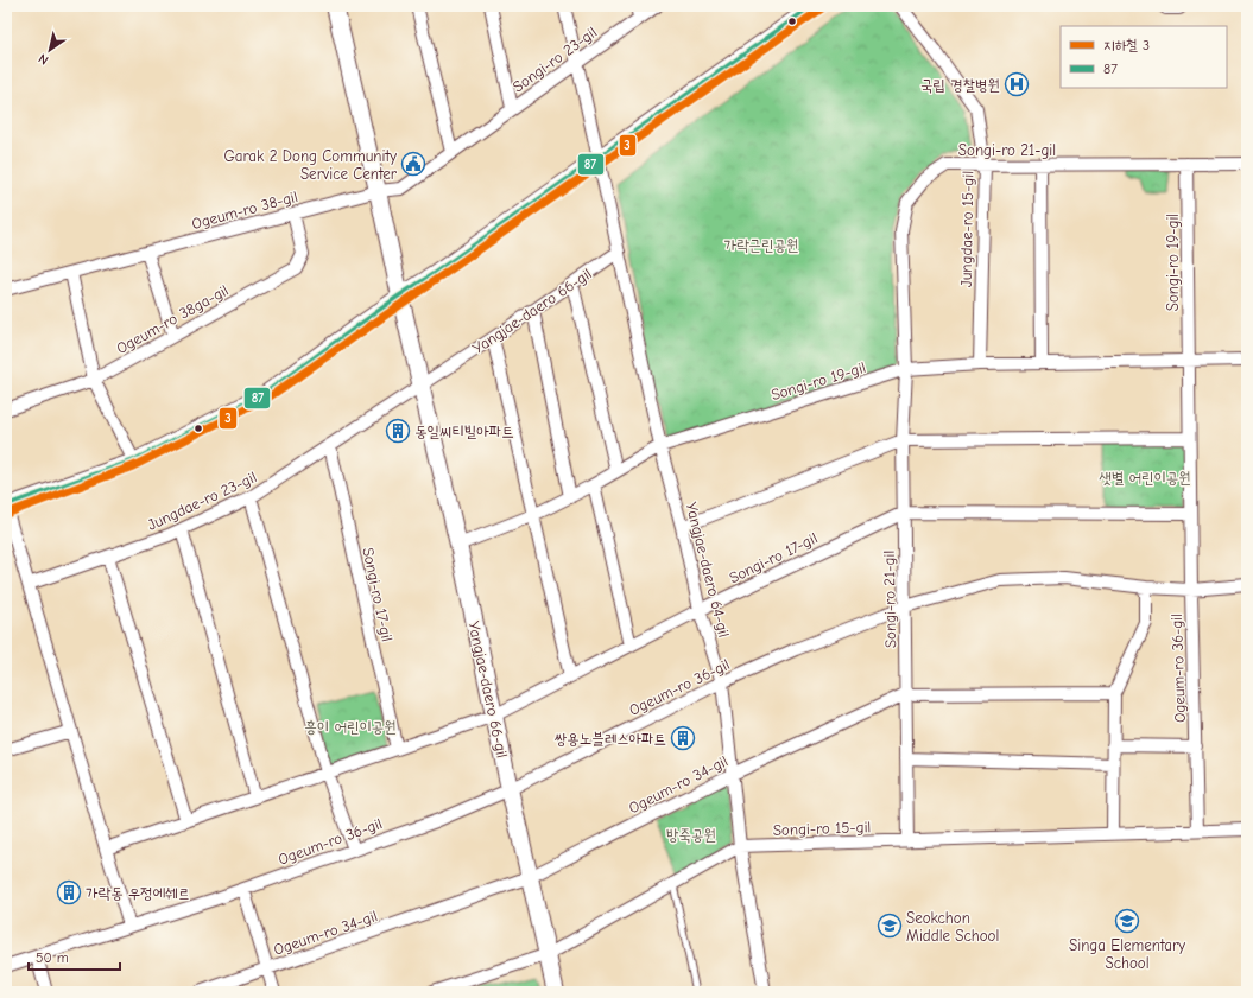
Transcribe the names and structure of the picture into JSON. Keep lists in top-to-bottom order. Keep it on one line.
{"streets":{"street":["Songi-ro 23-gil","Songi-ro 21-gil","Ogeum-ro 38-gil","Jungdae-ro 15-gil","Songi-ro 19-gil","Yangjae-daero 66-gil","Ogeum-ro 38ga-gil","Jungdae-ro 23-gil","Songi-ro 17-gil","Yangjae-daero 64-gil","Ogeum-ro 36-gil","Ogeum-ro 34-gil","Songi-ro 15-gil"]},"crossings":[["Songi-ro 23-gil","Ogeum-ro 38-gil"],["Songi-ro 23-gil","Yangjae-daero 66-gil"],["Songi-ro 23-gil","Yangjae-daero 64-gil"],["Songi-ro 21-gil","Jungdae-ro 15-gil"],["Songi-ro 21-gil","Songi-ro 19-gil"],["Songi-ro 21-gil","Songi-ro 17-gil"],["Songi-ro 21-gil","Ogeum-ro 36-gil"],["Songi-ro 21-gil","Ogeum-ro 34-gil"],["Songi-ro 21-gil","Songi-ro 15-gil"],["Ogeum-ro 38-gil","Yangjae-daero 66-gil"],["Ogeum-ro 38-gil","Ogeum-ro 38ga-gil"],["Jungdae-ro 15-gil","Songi-ro 19-gil"],["Songi-ro 19-gil","Yangjae-daero 66-gil"],["Songi-ro 19-gil","Yangjae-daero 64-gil"],["Songi-ro 19-gil","Ogeum-ro 36-gil"],["Yangjae-daero 66-gil","Jungdae-ro 23-gil"],["Yangjae-daero 66-gil","Songi-ro 17-gil"],["Yangjae-daero 66-gil","Yangjae-daero 64-gil"],["Yangjae-daero 66-gil","Ogeum-ro 36-gil"],["Yangjae-daero 66-gil","Ogeum-ro 34-gil"],["Yangjae-daero 66-gil","Songi-ro 15-gil"],["Jungdae-ro 23-gil","Songi-ro 17-gil"],["Songi-ro 17-gil","Yangjae-daero 64-gil"],["Songi-ro 17-gil","Ogeum-ro 36-gil"],["Yangjae-daero 64-gil","Ogeum-ro 36-gil"],["Yangjae-daero 64-gil","Ogeum-ro 34-gil"],["Yangjae-daero 64-gil","Songi-ro 15-gil"],["Ogeum-ro 36-gil","Ogeum-ro 34-gil"],["Ogeum-ro 36-gil","Songi-ro 15-gil"]],"parks":["가락근린공원","샛별 어린이공원","흥이 어린이공원","방죽공원"],"places":{"hospital":["국립 경찰병원"],"public building":["Garak 2 Dong Community Service Center"],"building":["동일씨티빌아파트","쌍용노블레스아파트","가락동 우정에쉐르"],"school or university":["Singa Elementary School","Seokchon Middle School"]},"lines":["metro line 3","transit line 87"],"legend":["지하철 3","87"],"scale_bar":"50 m","north":"bottom left"}
